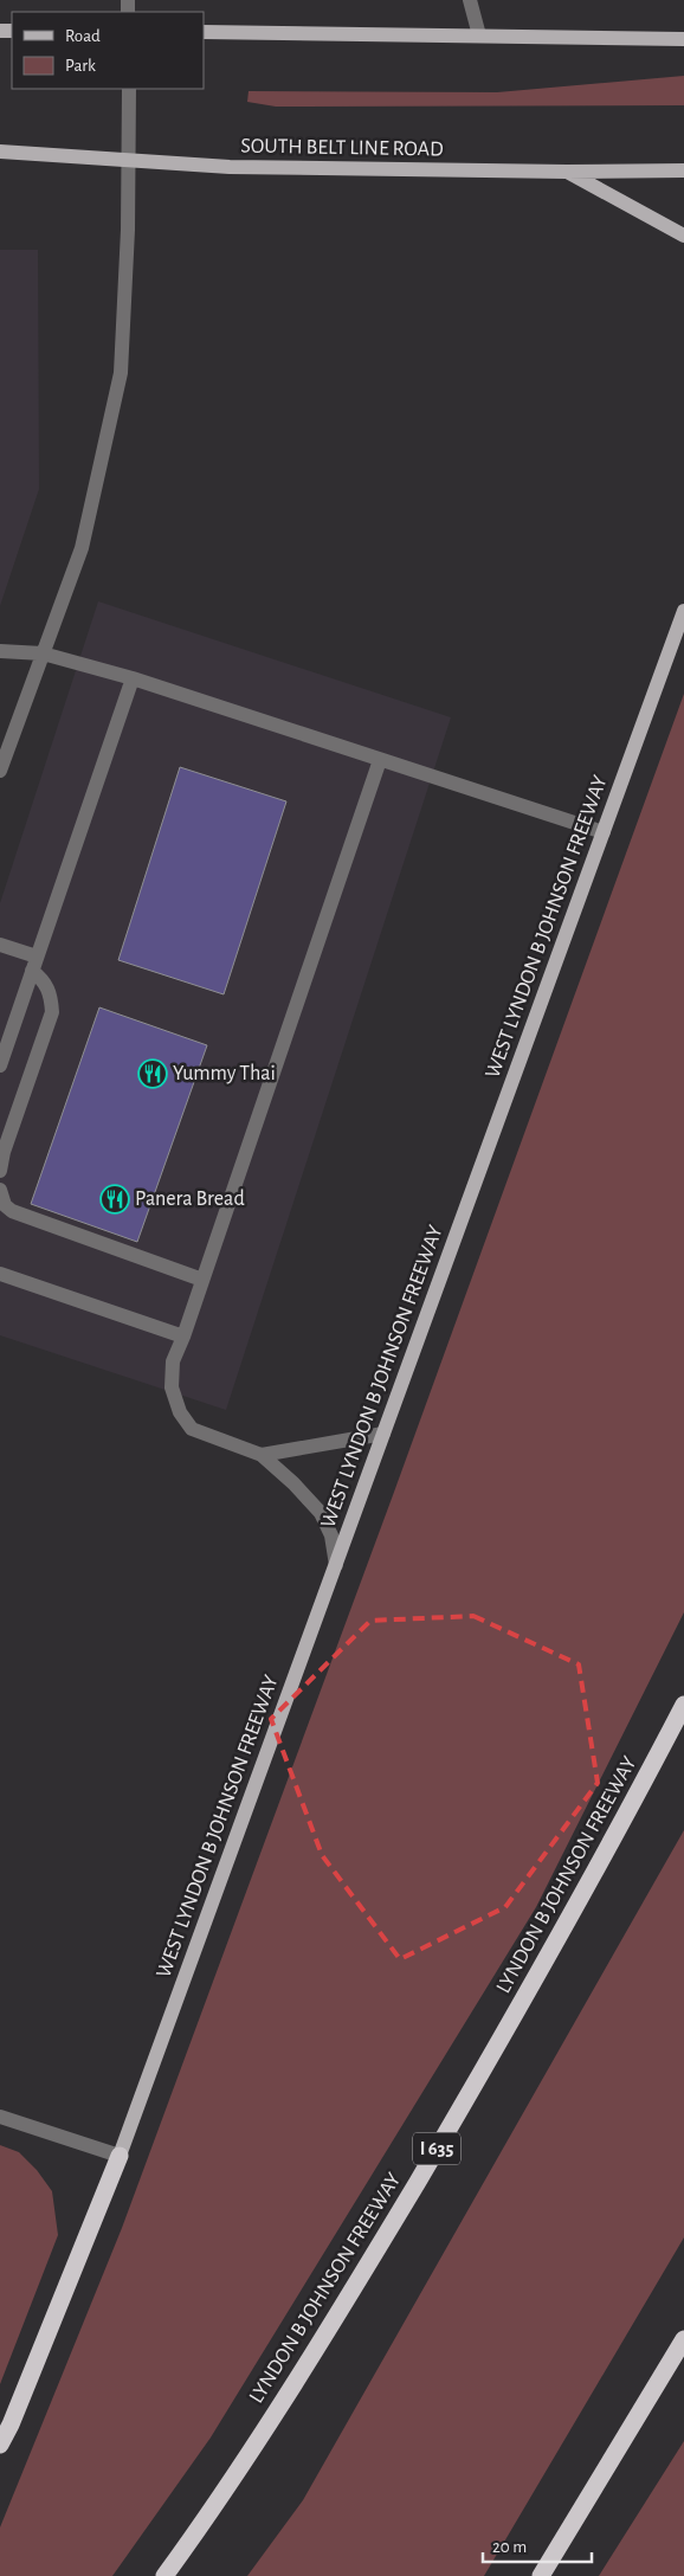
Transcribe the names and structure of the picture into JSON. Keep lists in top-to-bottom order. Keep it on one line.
{"streets":{"highway":["LYNDON B JOHNSON FREEWAY","I 635"],"main road":["SOUTH BELT LINE ROAD","WEST LYNDON B JOHNSON FREEWAY"]},"places":{"restaurant":["Yummy Thai","Panera Bread"]},"legend":["Road","Park"],"scale_bar":"20 m"}
